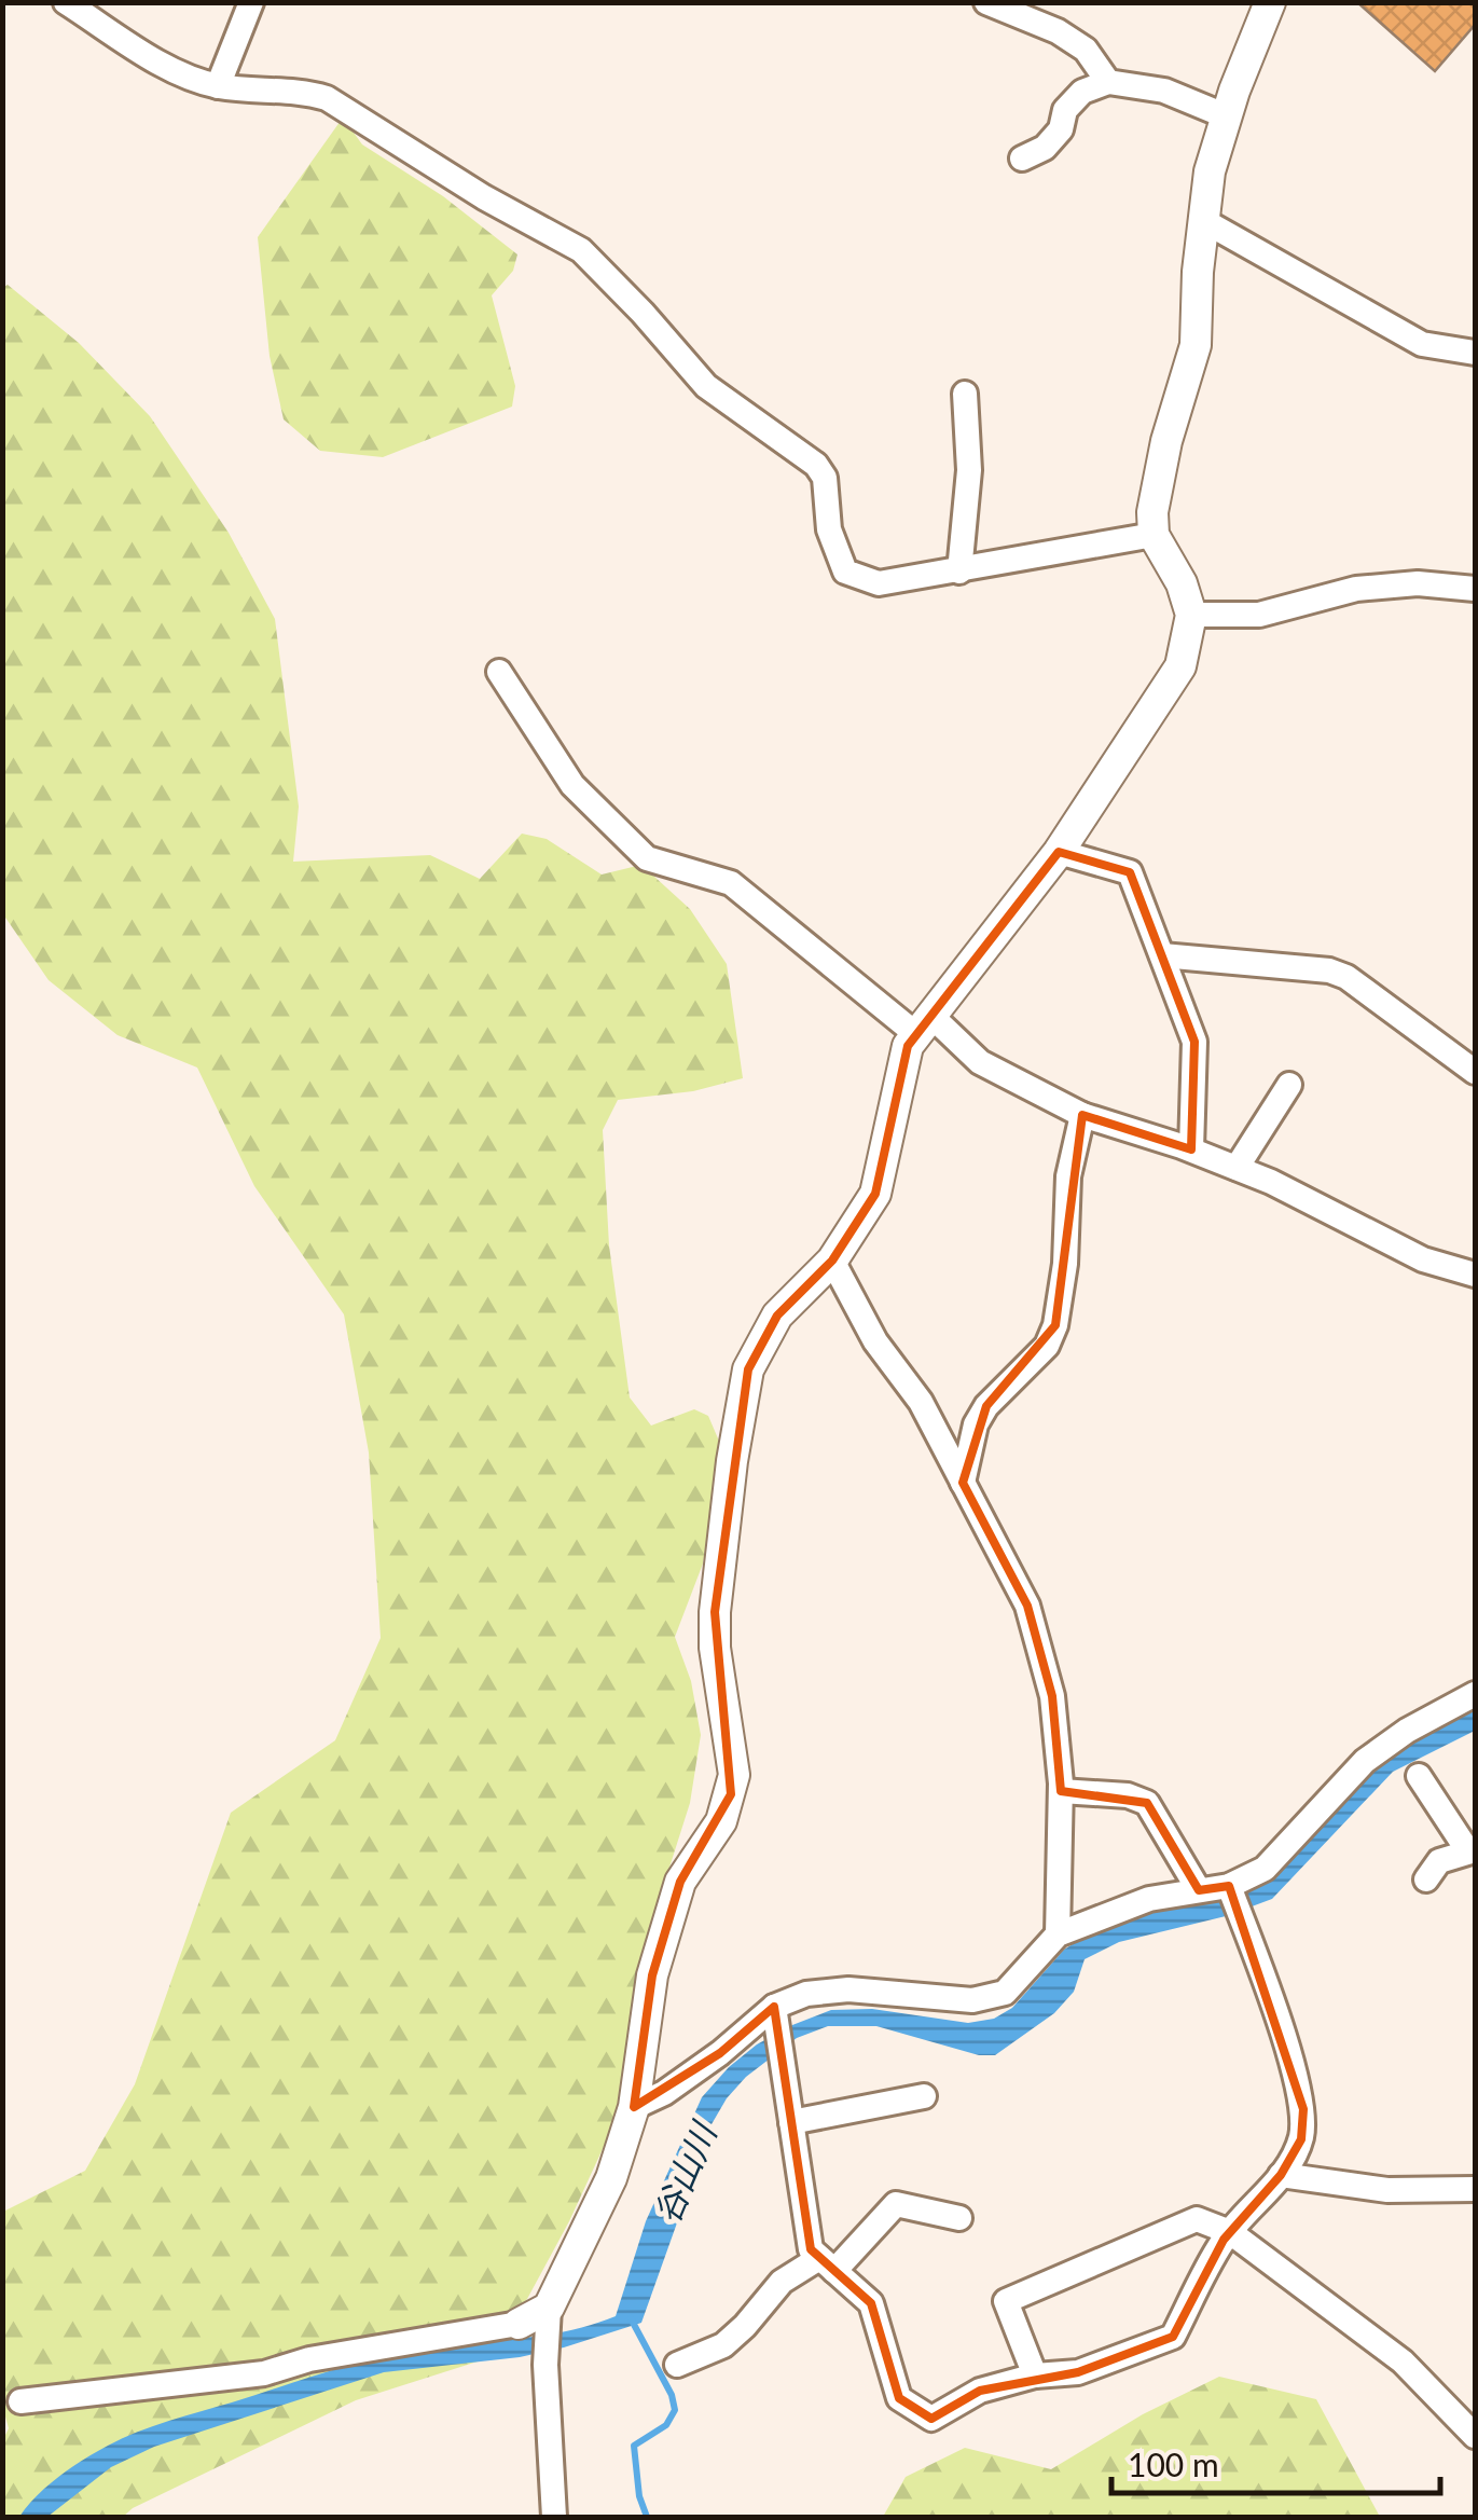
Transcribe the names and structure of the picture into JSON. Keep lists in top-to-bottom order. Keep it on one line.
{"water":["谷山川"],"scale_bar":"100 m"}
